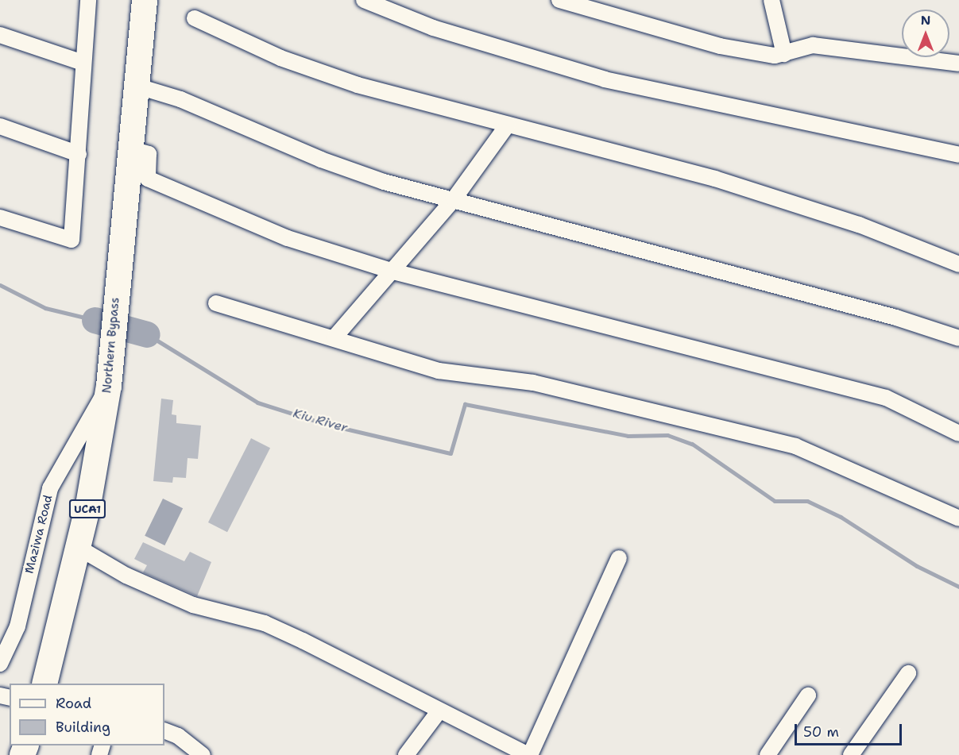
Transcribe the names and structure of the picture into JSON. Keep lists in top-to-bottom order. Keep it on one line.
{"streets":{"main road":["Northern Bypass","UCA1"],"street":["Maziwa Road"]},"crossings":[["Northern Bypass","Maziwa Road"]],"water":["Kiu River"],"legend":["Road","Building"],"scale_bar":"50 m","north":"top"}
